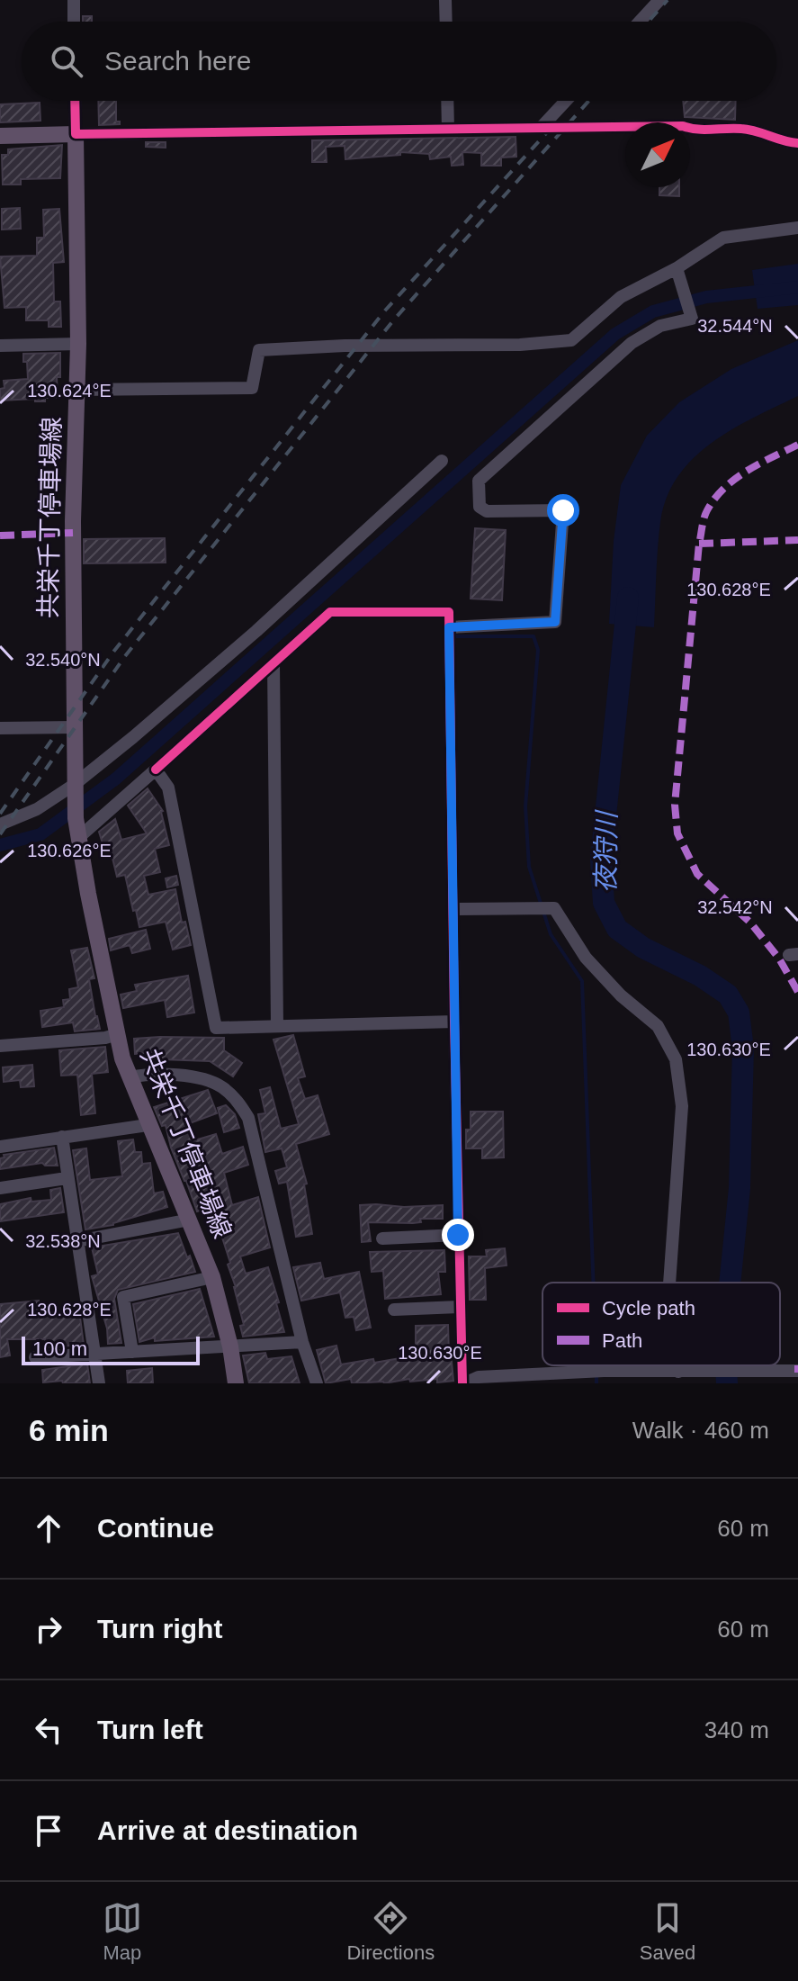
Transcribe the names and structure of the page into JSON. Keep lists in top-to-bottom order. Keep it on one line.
{"streets":{"main road":["共栄千丁停車場線"]},"water":["夜狩川"],"legend":["Cycle path","Path"],"scale_bar":"100 m","north":"top right","page":{"search":"Search here","scale":"100 m","heading":["6 min","Walk · 460 m"],"list":[["Continue","60 m"],["Turn right","60 m"],["Turn left","340 m"],"Arrive at destination"],"nav":["Map","Directions","Saved"]},"coordinates":["32.544°N","130.624°E","130.628°E","32.540°N","130.626°E","32.542°N","130.630°E","32.538°N"]}
